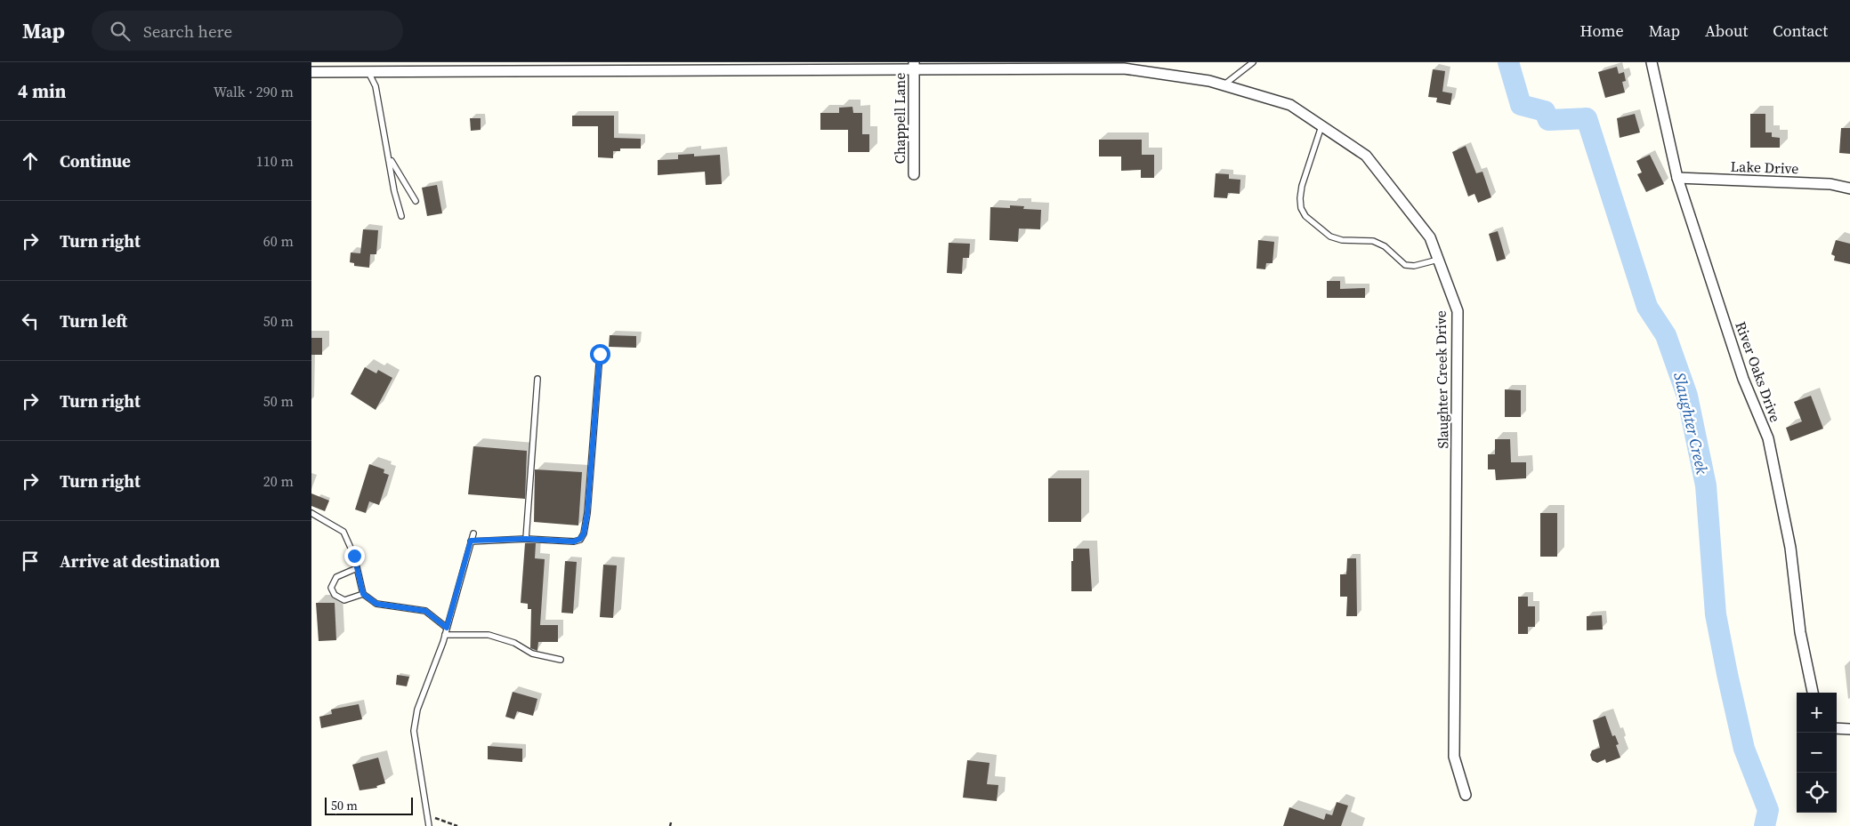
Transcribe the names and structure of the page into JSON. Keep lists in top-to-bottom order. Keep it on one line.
{"streets":{"street":["Chappell Lane","Lake Drive","River Oaks Drive","Slaughter Creek Drive"]},"crossings":[["Chappell Lane","Slaughter Creek Drive"],["Lake Drive","River Oaks Drive"]],"water":["Slaughter Creek"],"scale_bar":"50 m","page":{"header":"Map","search":"Search here","nav":["Home","Map","About","Contact"],"heading":["4 min","Walk · 290 m"],"list":[["Continue","110 m"],["Turn right","60 m"],["Turn left","50 m"],["Turn right","50 m"],["Turn right","20 m"],"Arrive at destination"],"map_buttons":["+","−"],"scale":"50 m"}}
